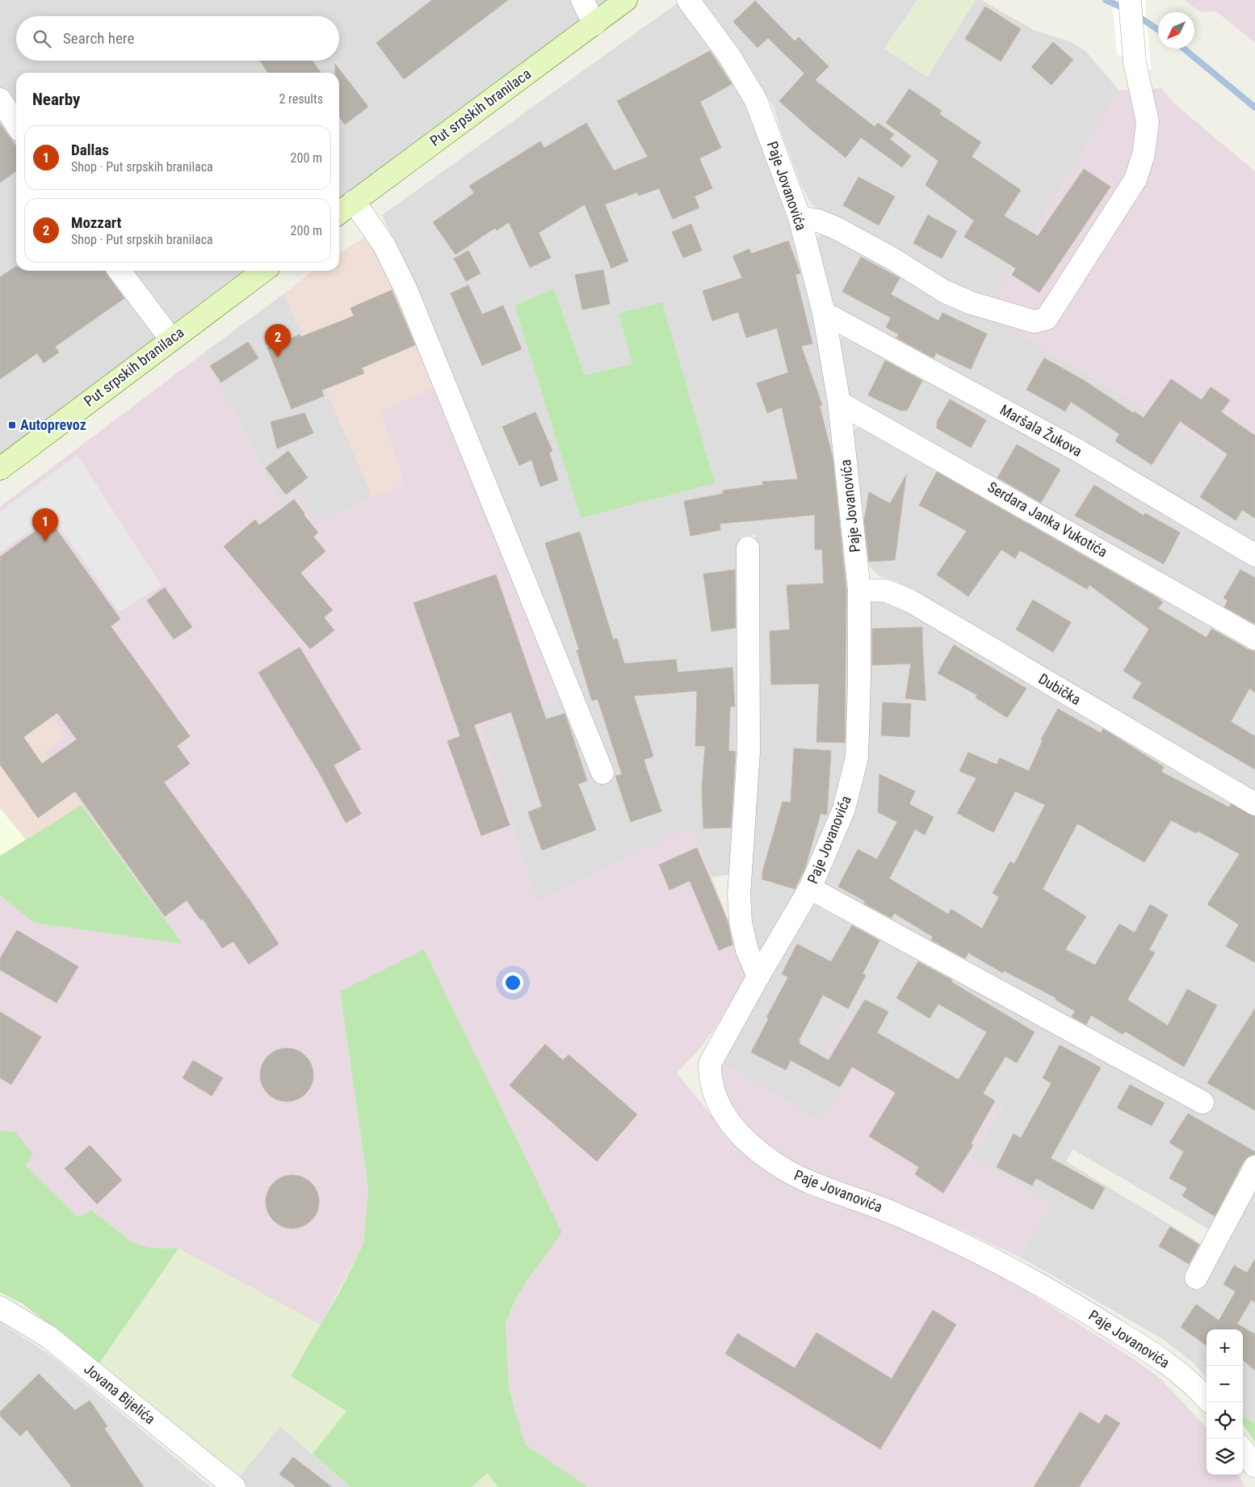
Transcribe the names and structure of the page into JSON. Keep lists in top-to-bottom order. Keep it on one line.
{"streets":{"main road":["Put srpskih branilaca"],"street":["Paje Jovanovića","Maršala Žukova","Serdara Janka Vukotića","Dubička","Jovana Bijelića"]},"crossings":[["Paje Jovanovića","Maršala Žukova"],["Paje Jovanovića","Serdara Janka Vukotića"],["Paje Jovanovića","Dubička"]],"places":{"transit":["Autoprevoz"]},"north":"bottom left","page":{"search":"Search here","heading":["Nearby","2 results"],"list":[{"mark":"1","name":"Dallas","note":"Shop · Put srpskih branilaca","value":"200 m"},{"mark":"2","name":"Mozzart","note":"Shop · Put srpskih branilaca","value":"200 m"}],"pins":["2","1"],"map_buttons":["+","−"]}}
